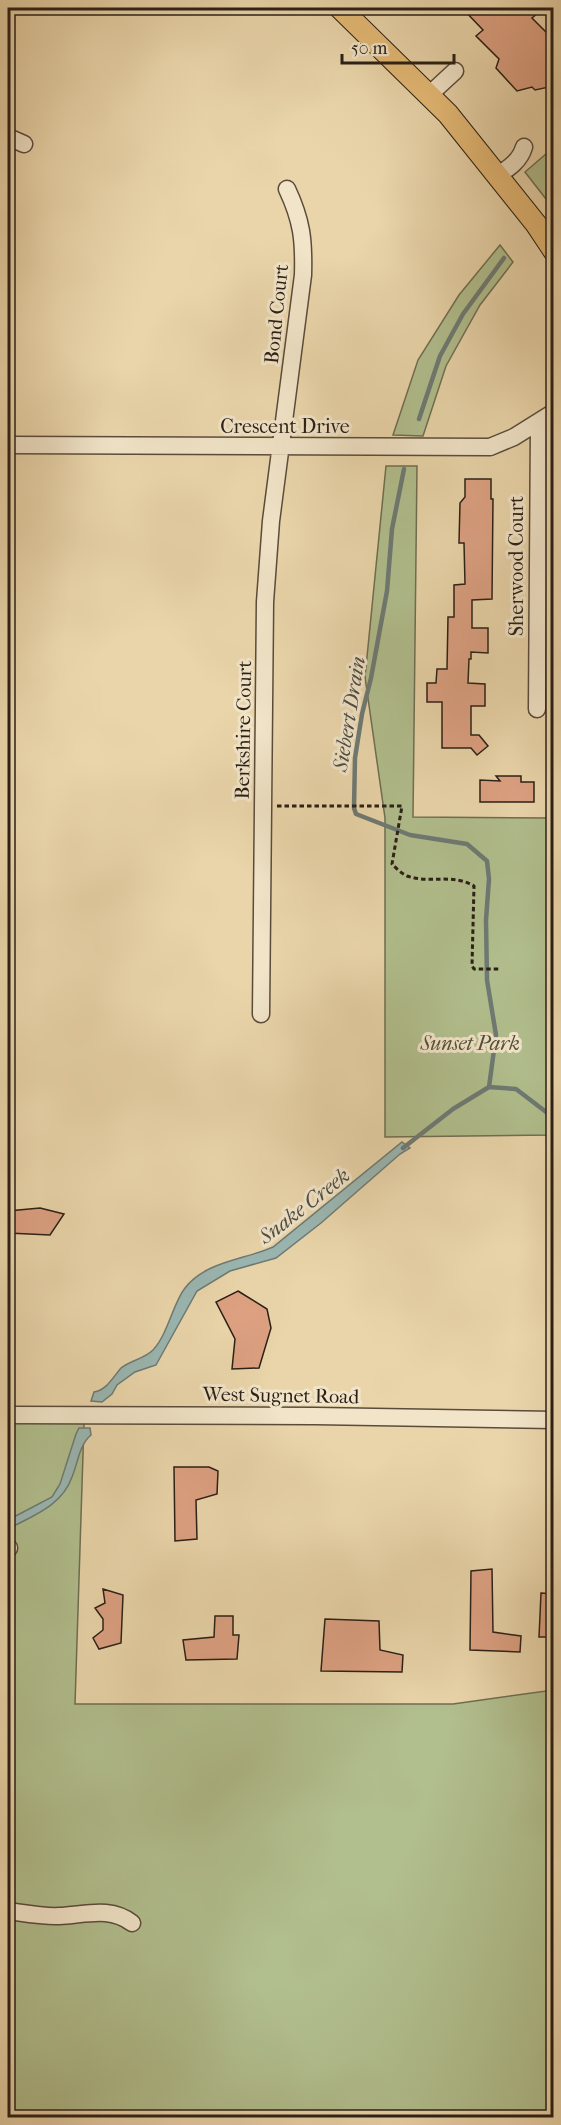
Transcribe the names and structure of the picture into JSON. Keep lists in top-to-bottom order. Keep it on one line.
{"streets":{"street":["Bond Court","Crescent Drive","Sherwood Court","Berkshire Court","West Sugnet Road"]},"crossings":[["Bond Court","Crescent Drive"],["Bond Court","Berkshire Court"],["Crescent Drive","Sherwood Court"],["Crescent Drive","Berkshire Court"]],"water":["Siebert Drain","Snake Creek"],"parks":["Sunset Park"],"scale_bar":"50 m"}
